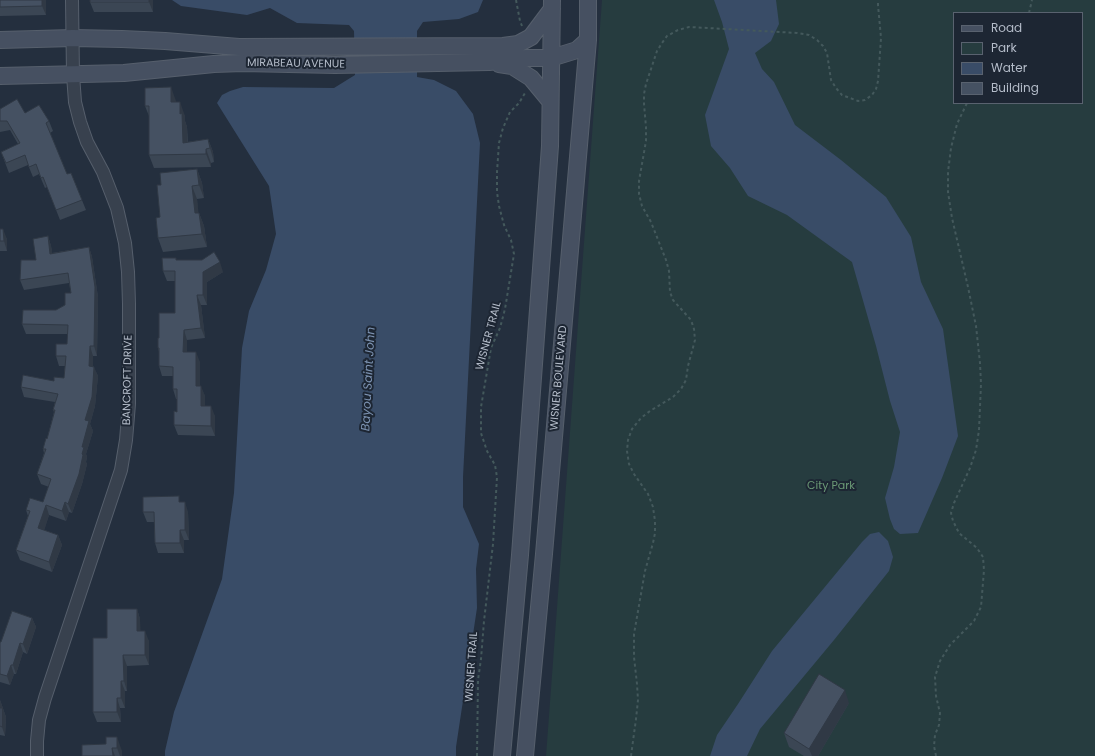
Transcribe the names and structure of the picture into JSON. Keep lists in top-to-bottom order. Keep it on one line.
{"streets":{"street":["MIRABEAU AVENUE","WISNER BOULEVARD","BANCROFT DRIVE"],"path":["WISNER TRAIL"]},"crossings":[["MIRABEAU AVENUE","WISNER BOULEVARD"],["MIRABEAU AVENUE","BANCROFT DRIVE"]],"water":["Bayou Saint John"],"parks":["City Park"],"legend":["Road","Park","Water","Building"]}
